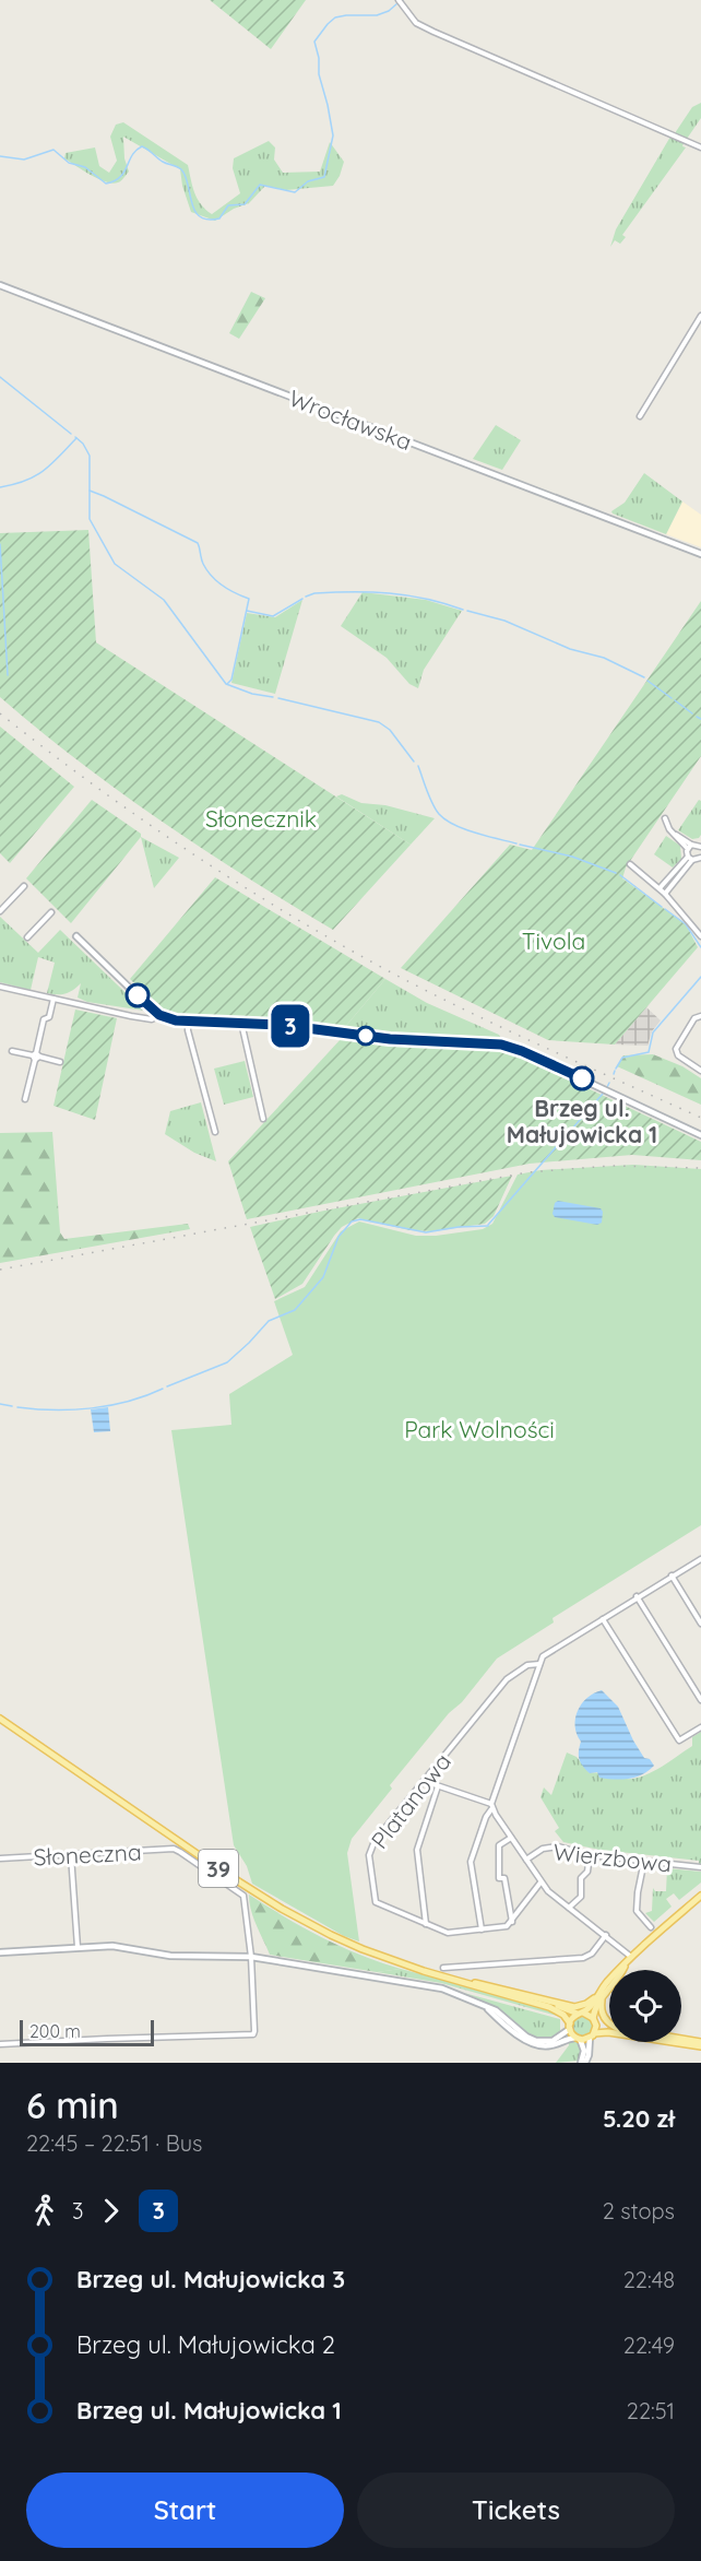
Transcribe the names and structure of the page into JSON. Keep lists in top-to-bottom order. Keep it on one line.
{"streets":{"main road":["39"],"street":["Wrocławska","Platanowa","Słoneczna","Wierzbowa"]},"parks":["Słonecznik","Tivola","Park Wolności"],"places":["Brzeg ul. Małujowicka 1"],"lines":["bus line 3"],"scale_bar":"200 m","page":{"on_map":"3","scale":"200 m","heading":["6 min","22:45 – 22:51 · Bus","5.20 zł"],"legs":["3","3","2 stops"],"list":[{"name":"Brzeg ul. Małujowicka 3","value":"22:48"},{"name":"Brzeg ul. Małujowicka 2","value":"22:49"},{"name":"Brzeg ul. Małujowicka 1","value":"22:51"}],"buttons":["Start","Tickets"]}}
